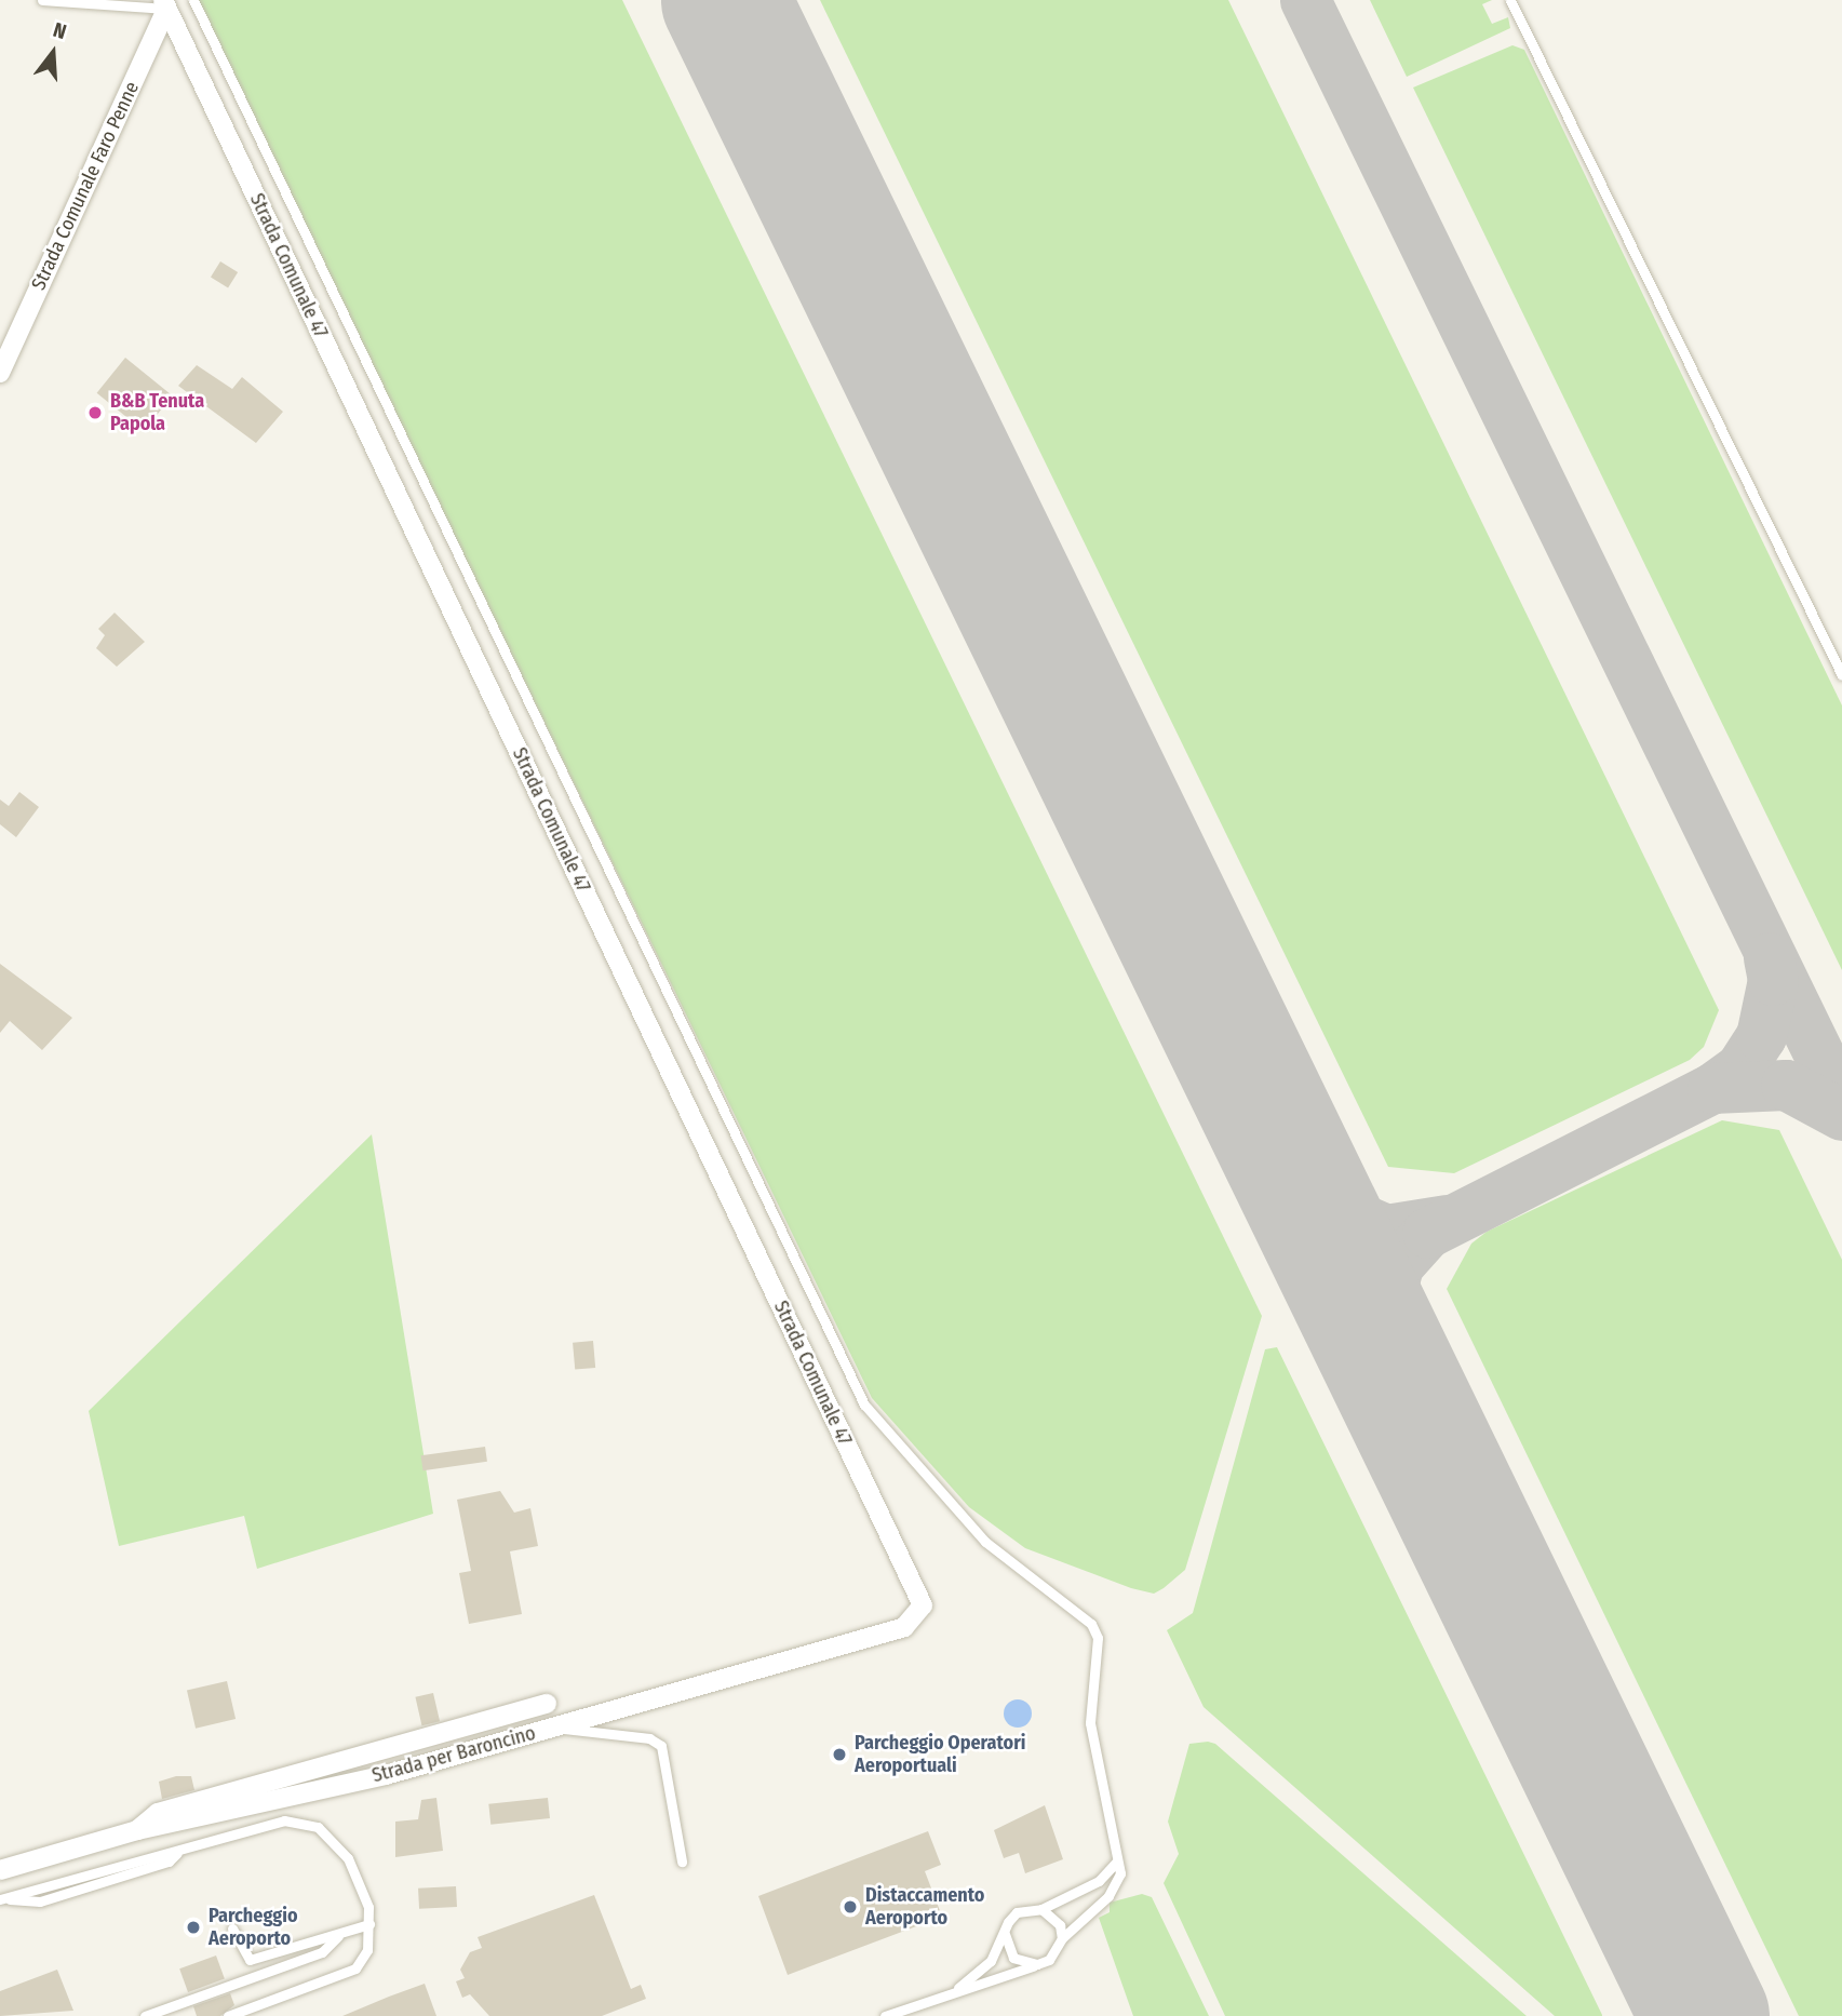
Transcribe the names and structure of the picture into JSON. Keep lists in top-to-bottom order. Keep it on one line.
{"streets":{"street":["Strada Comunale Faro Penne","Strada Comunale 47","Strada per Baroncino"]},"crossings":[["Strada Comunale Faro Penne","Strada Comunale 47"],["Strada Comunale 47","Strada per Baroncino"]],"places":["B&B Tenuta Papola","Parcheggio Operatori Aeroportuali","Distaccamento Aeroporto","Parcheggio Aeroporto"],"north":"top"}
